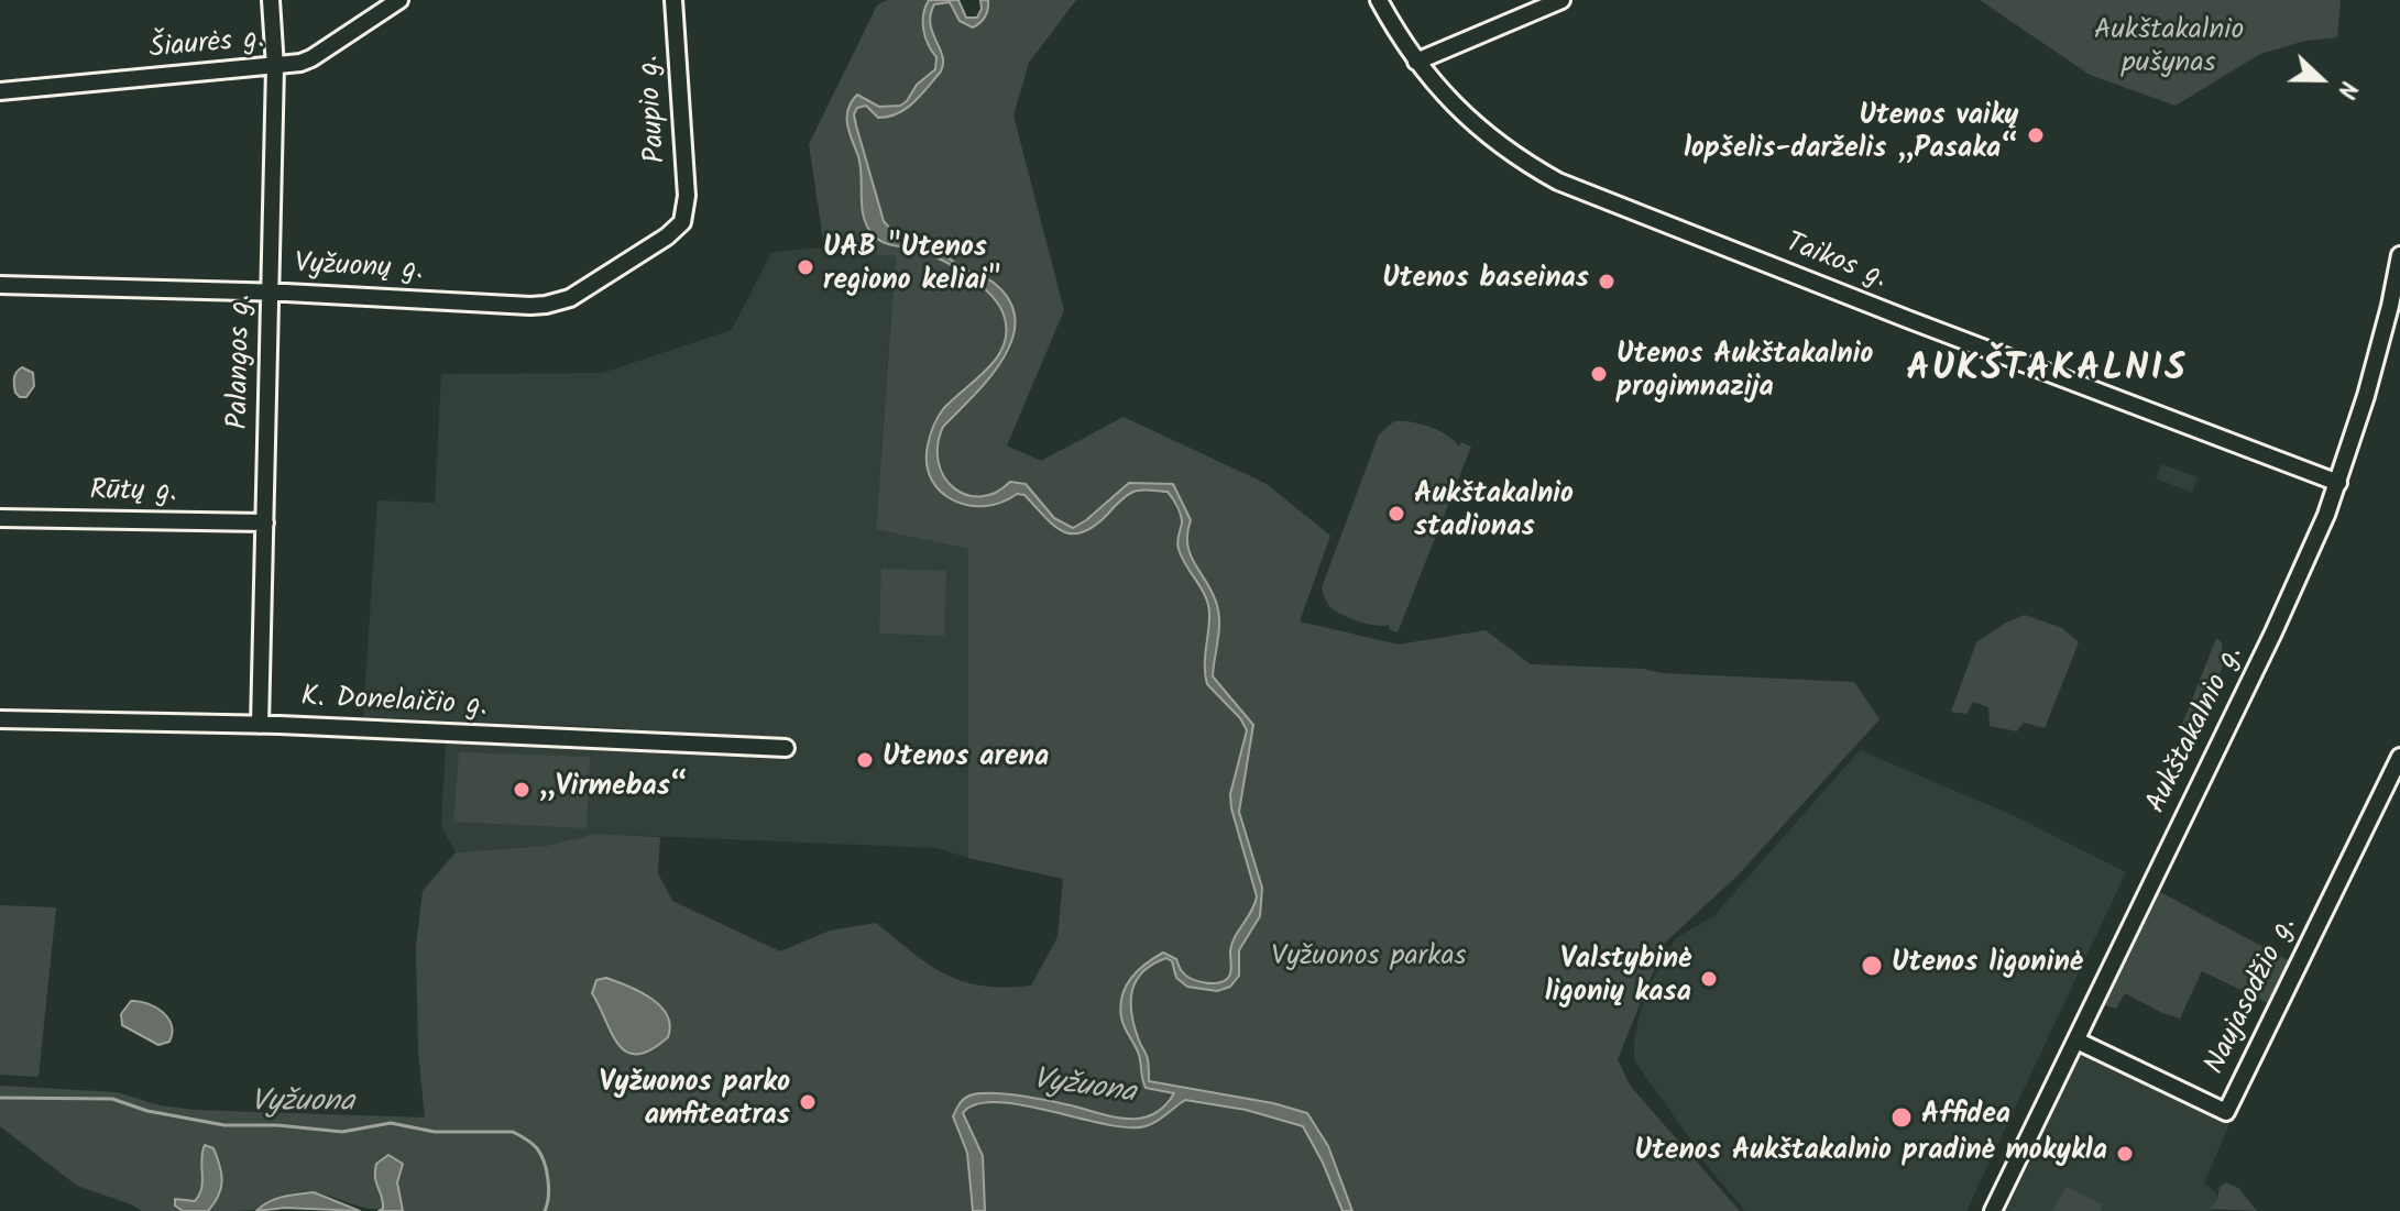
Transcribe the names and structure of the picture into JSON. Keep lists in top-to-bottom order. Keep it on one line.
{"streets":{"street":["Šiaurės g.","Paupio g.","Taikos g.","Vyžuonų g.","Palangos g.","Rūtų g.","K. Donelaičio g.","Aukštakalnio g.","Naujasodžio g."]},"crossings":[["Šiaurės g.","Palangos g."],["Paupio g.","Vyžuonų g."],["Taikos g.","Aukštakalnio g."],["Vyžuonų g.","Palangos g."],["Palangos g.","Rūtų g."],["Palangos g.","K. Donelaičio g."],["Aukštakalnio g.","Naujasodžio g."]],"districts":["AUKŠTAKALNIS"],"water":["Vyžuona"],"parks":["Aukštakalnio pušynas","Vyžuonos parkas"],"places":["Utenos vaikų lopšelis-darželis „Pasaka“","UAB \"Utenos regiono keliai\"","Utenos baseinas","Utenos Aukštakalnio progimnazija","Aukštakalnio stadionas","Utenos arena","„Virmebas“","Utenos ligoninė","Valstybinė ligonių kasa","Vyžuonos parko amfiteatras","Affidea","Utenos Aukštakalnio pradinė mokykla"],"north":"right"}
